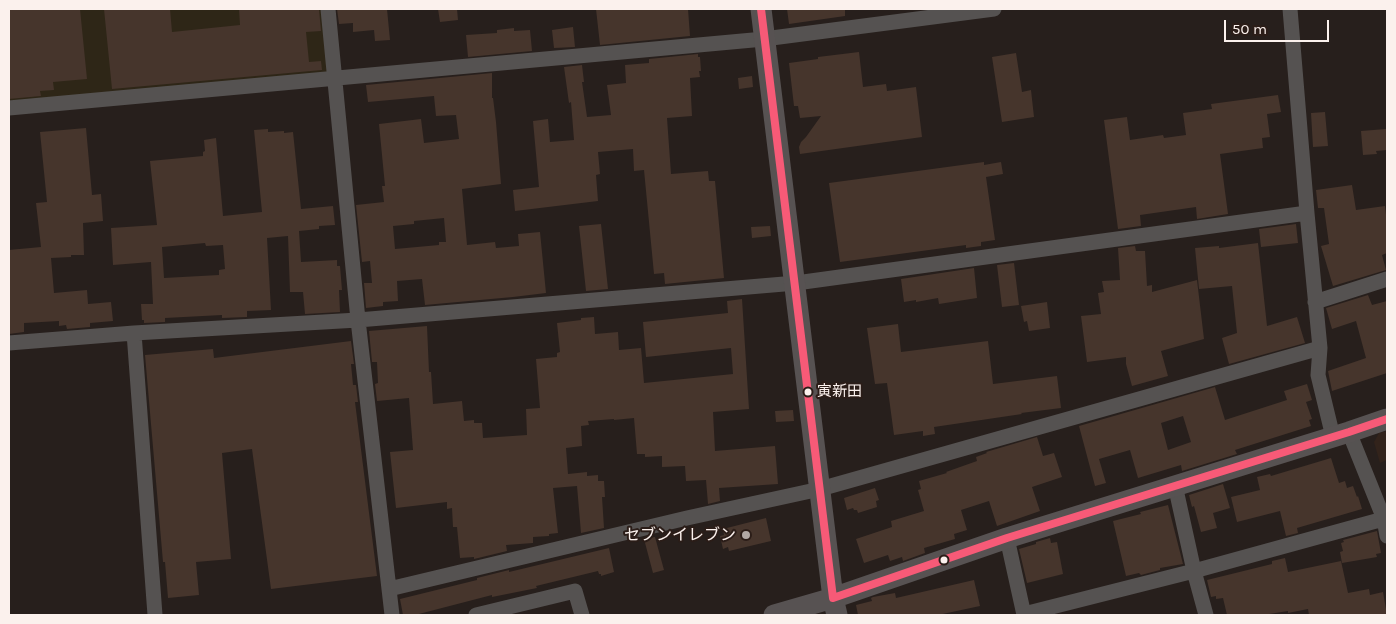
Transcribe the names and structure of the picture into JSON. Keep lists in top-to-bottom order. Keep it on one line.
{"places":["寅新田","セブンイレブン"],"scale_bar":"50 m"}
